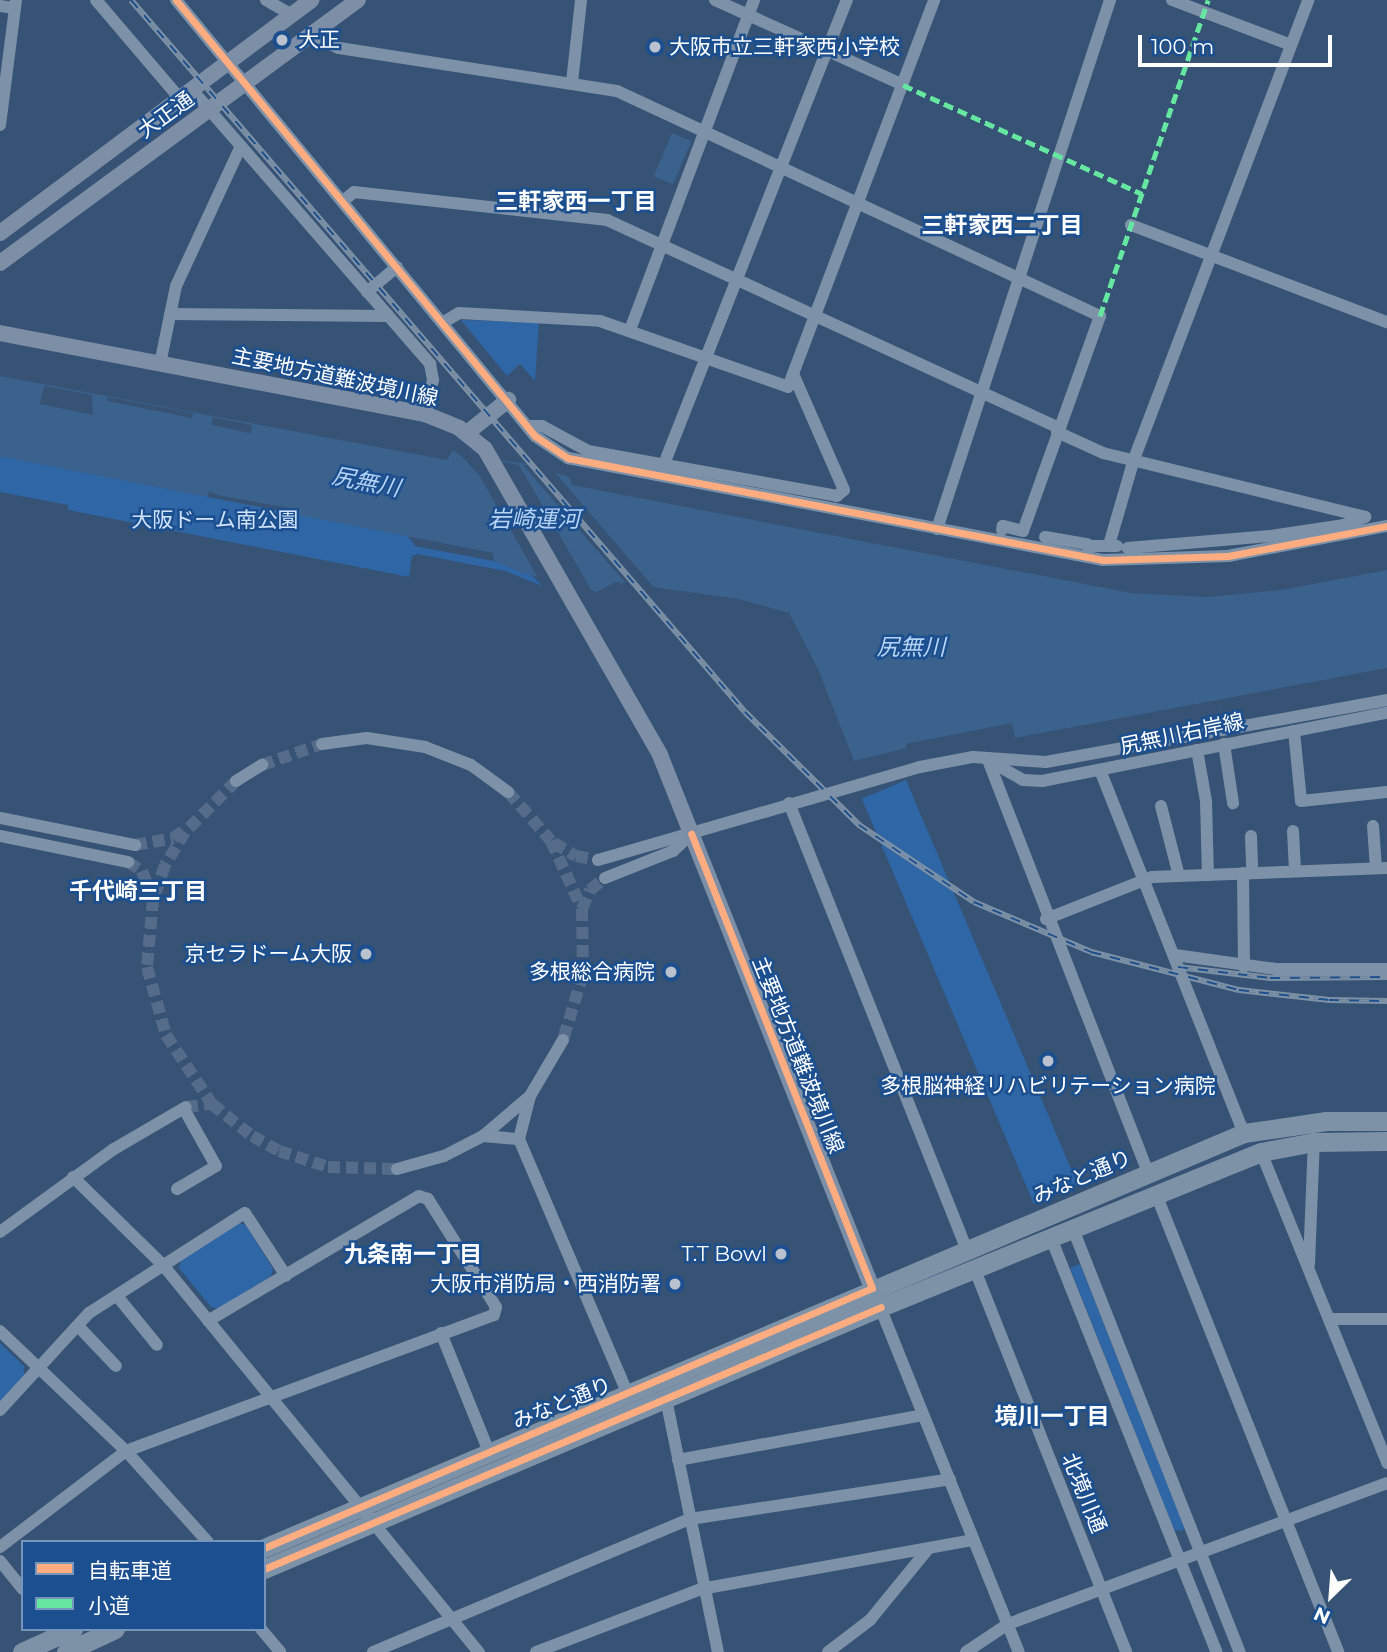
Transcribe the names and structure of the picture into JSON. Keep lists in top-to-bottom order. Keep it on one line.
{"streets":{"highway":["みなと通り"],"main road":["大正通","主要地方道難波境川線"],"street":["尻無川右岸線","北境川通"]},"crossings":[["主要地方道難波境川線","尻無川右岸線"],["主要地方道難波境川線","みなと通り"],["みなと通り","北境川通"]],"districts":["三軒家西一丁目","三軒家西二丁目","千代崎三丁目","九条南一丁目","境川一丁目"],"water":["尻無川","岩崎運河"],"parks":["大阪ドーム南公園"],"places":["大正","大阪市立三軒家西小学校","京セラドーム大阪","多根総合病院","多根脳神経リハビリテーション病院","T.T Bowl","大阪市消防局・西消防署"],"legend":["自転車道","小道"],"scale_bar":"100 m","north":"bottom left"}
